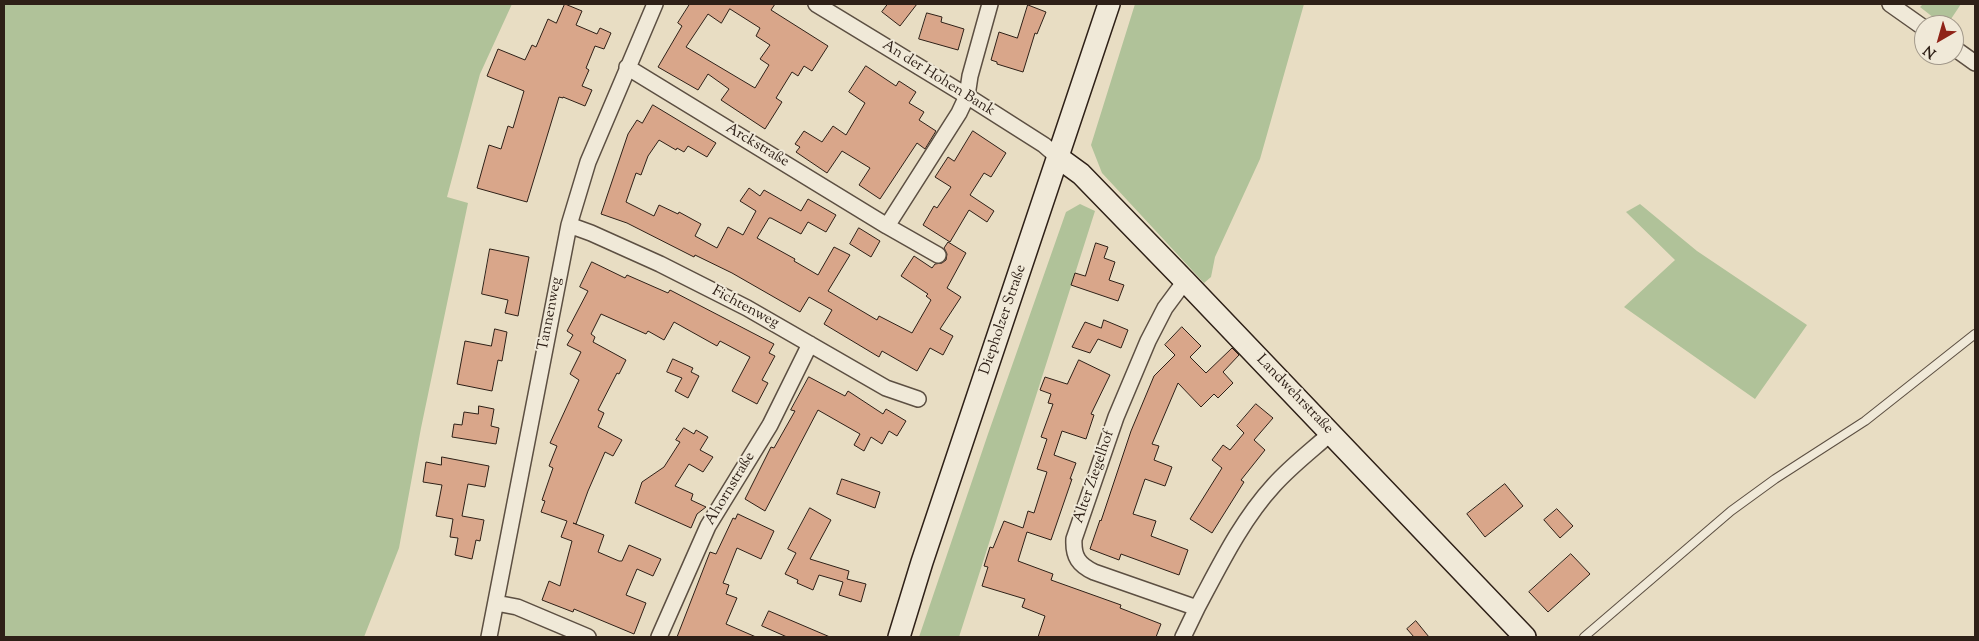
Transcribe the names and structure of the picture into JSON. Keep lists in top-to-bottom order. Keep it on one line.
{"streets":{"street":["An der Hohen Bank","Arckstraße","Fichtenweg","Tannenweg","Diepholzer Straße","Landwehrstraße","Alter Ziegelhof","Ahornstraße"]},"crossings":[["An der Hohen Bank","Diepholzer Straße"],["An der Hohen Bank","Landwehrstraße"],["Arckstraße","Tannenweg"],["Fichtenweg","Tannenweg"],["Fichtenweg","Ahornstraße"],["Diepholzer Straße","Landwehrstraße"],["Landwehrstraße","Alter Ziegelhof"]],"north":"bottom left"}
